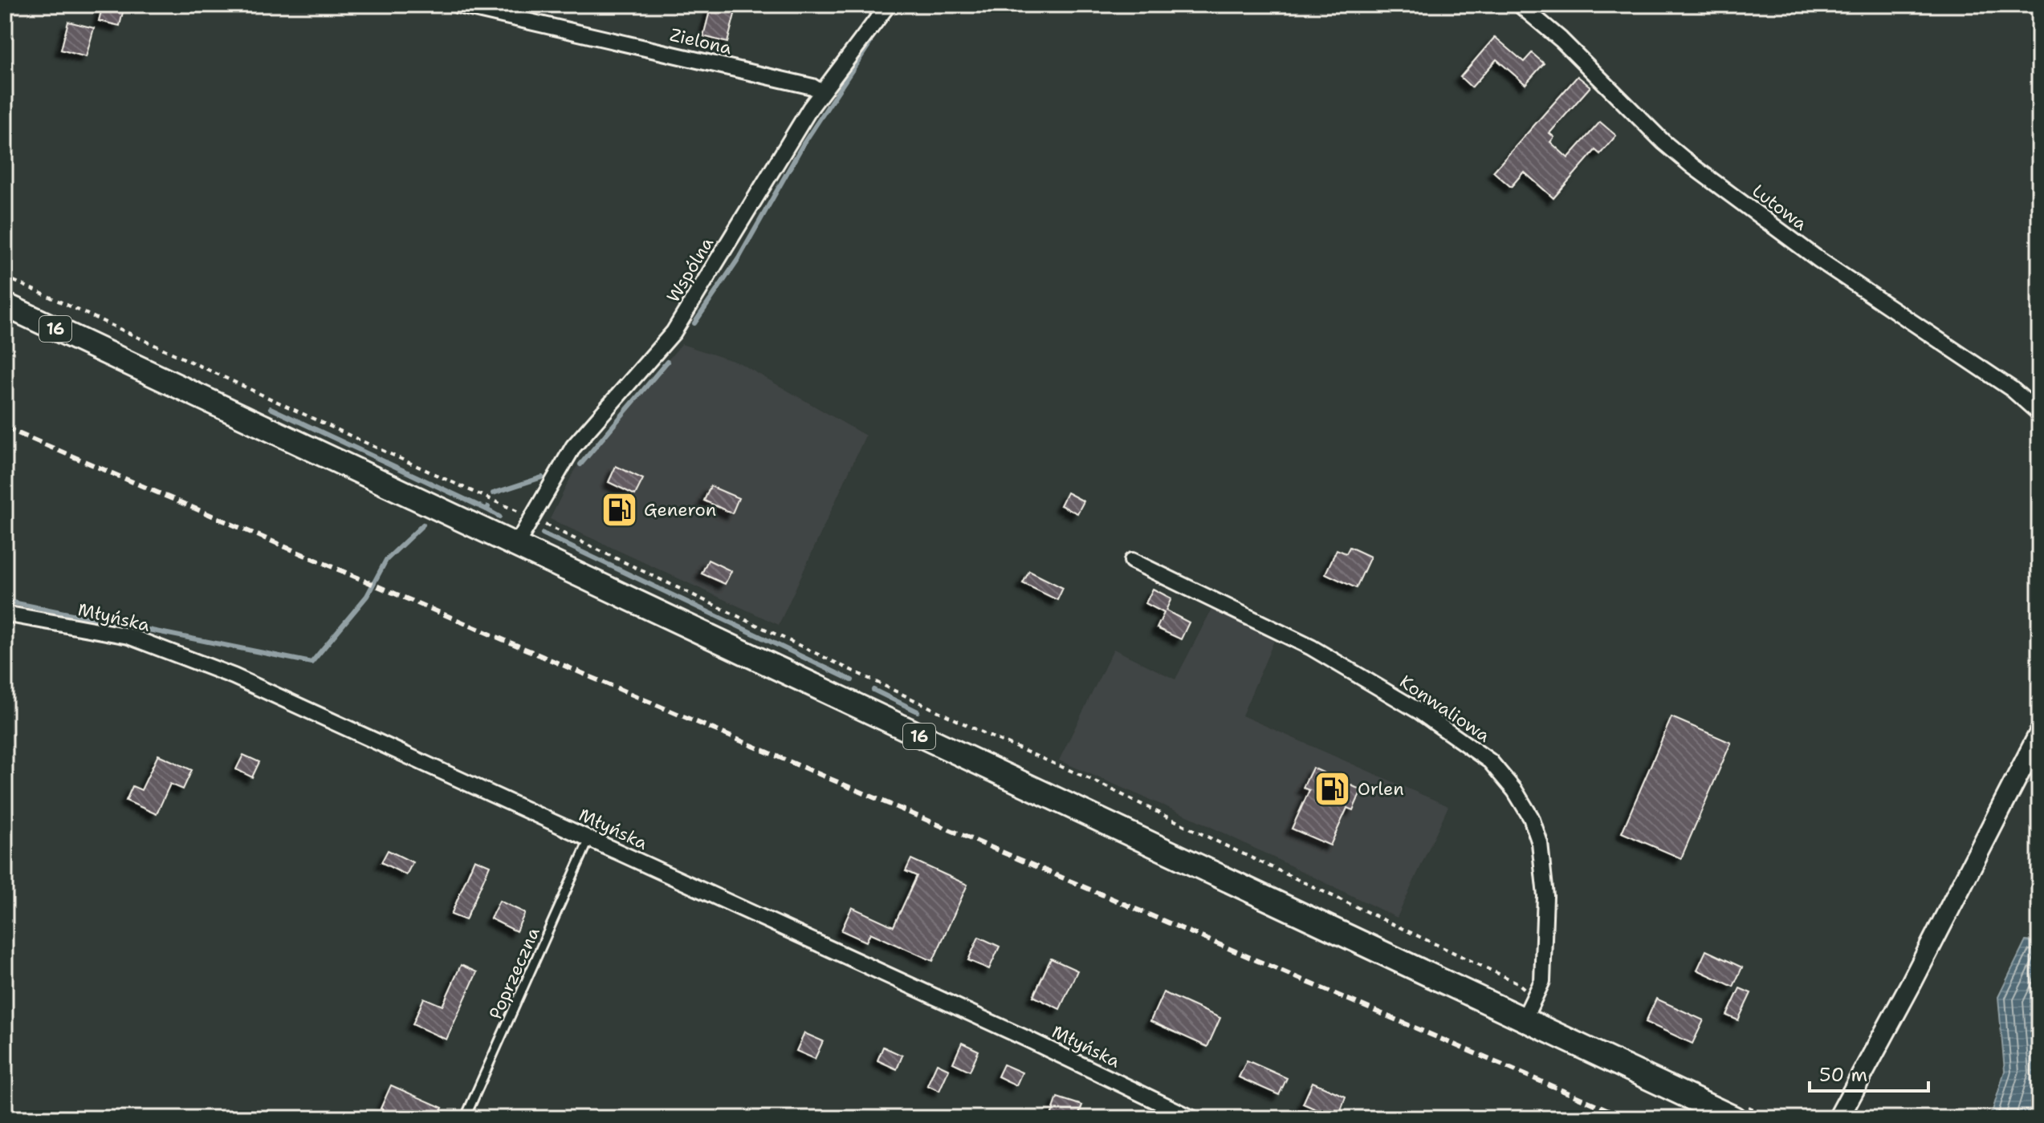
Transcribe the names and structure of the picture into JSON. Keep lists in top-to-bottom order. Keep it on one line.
{"streets":{"main road":["16"],"street":["Zielona","Lutowa","Wspólna","Młyńska","Konwaliowa"],"lane":["Poprzeczna"]},"crossings":[["Zielona","Wspólna"],["Wspólna","16"],["16","Konwaliowa"],["Młyńska","Poprzeczna"]],"places":{"fuel station":["Generon","Orlen"]},"scale_bar":"50 m"}
